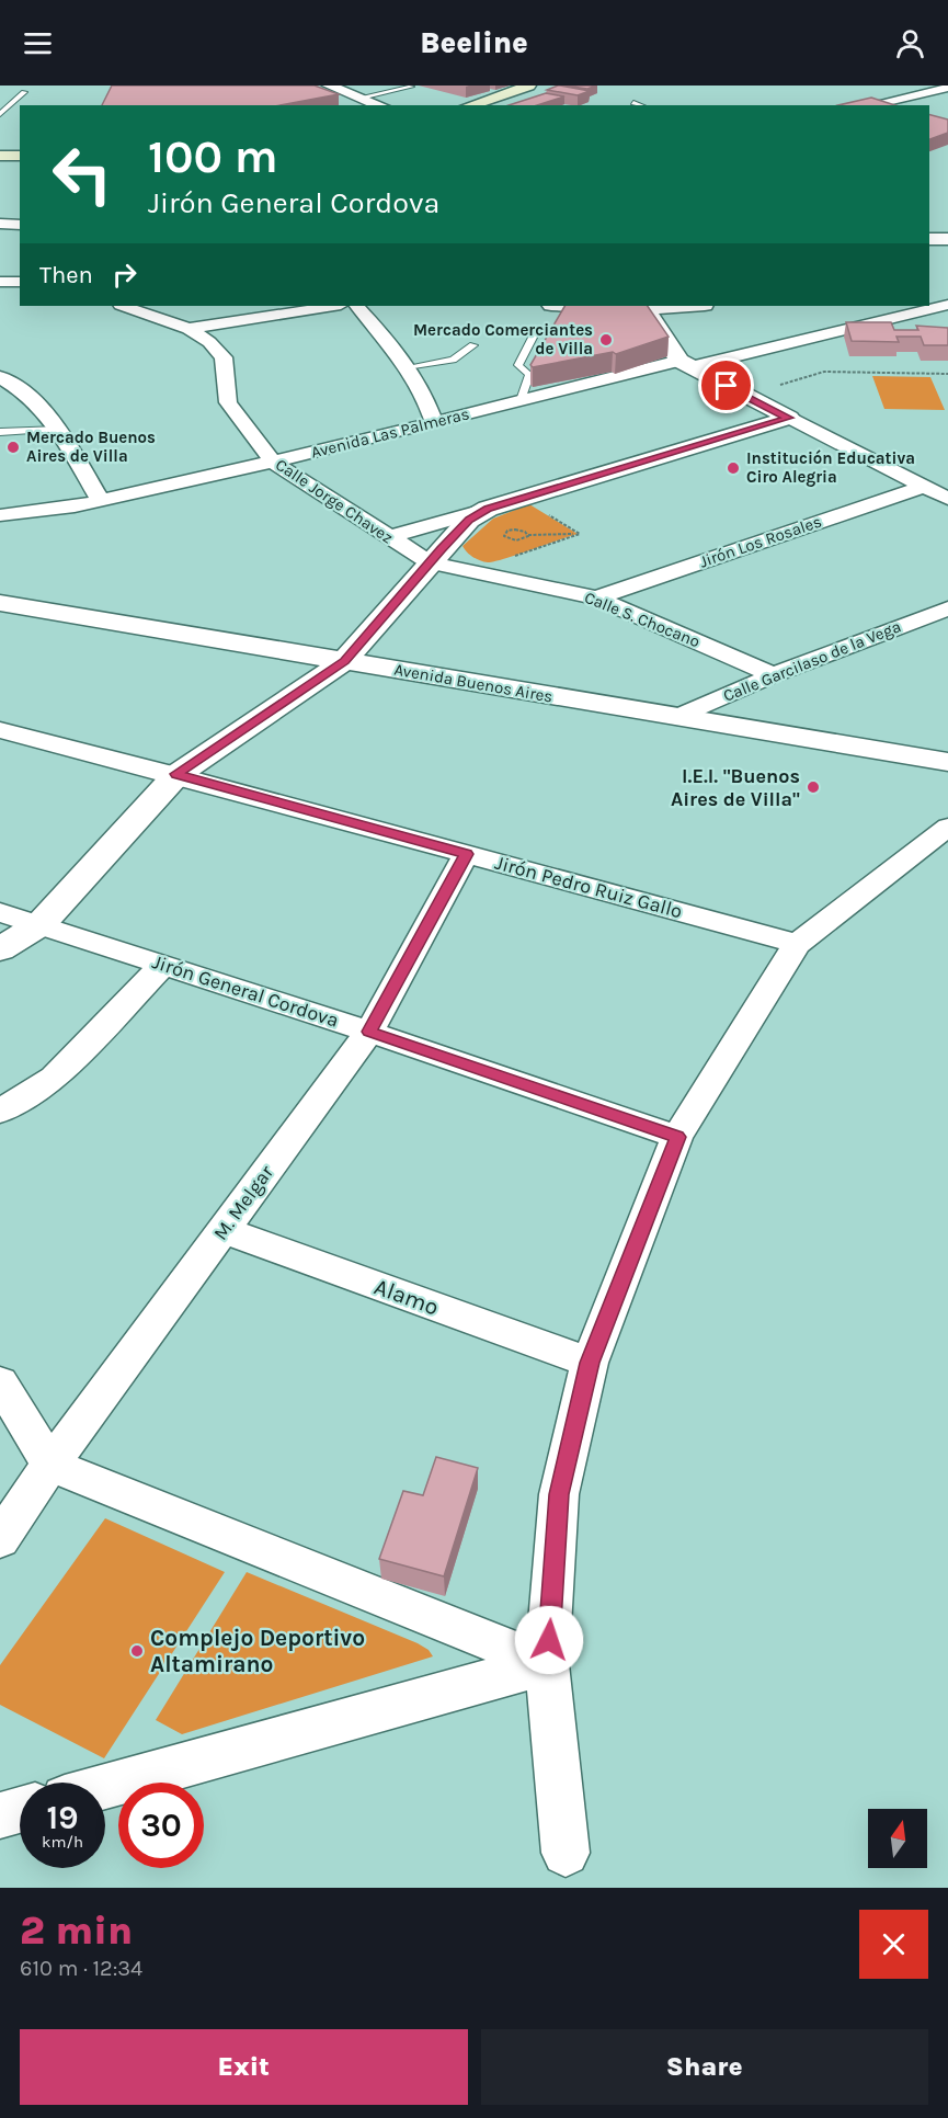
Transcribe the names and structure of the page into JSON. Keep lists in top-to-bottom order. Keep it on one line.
{"streets":{"street":["Avenida Las Palmeras","Calle Jorge Chavez","Jirón Los Rosales","Calle S. Chocano","Calle Garcilaso de la Vega","Avenida Buenos Aires","Jirón Pedro Ruiz Gallo","Jirón General Cordova","M. Melgar","Alamo"]},"crossings":[["Avenida Las Palmeras","Calle Jorge Chavez"],["Calle Jorge Chavez","Calle S. Chocano"],["Jirón Los Rosales","Calle S. Chocano"],["Calle S. Chocano","Calle Garcilaso de la Vega"],["Calle Garcilaso de la Vega","Avenida Buenos Aires"],["Jirón Pedro Ruiz Gallo","M. Melgar"],["Jirón General Cordova","M. Melgar"],["M. Melgar","Alamo"]],"places":["Mercado Comerciantes de Villa","Mercado Buenos Aires de Villa","Institución Educativa Ciro Alegria","I.E.I. \"Buenos Aires de Villa\"","Complejo Deportivo Altamirano"],"north":"top","page":{"header":"Beeline","turn":["100 m","Jirón General Cordova"],"then":"Then","speed":"19 km/h","limit":"30","heading":["2 min","610 m · 12:34"],"buttons":["Exit","Share"]}}
